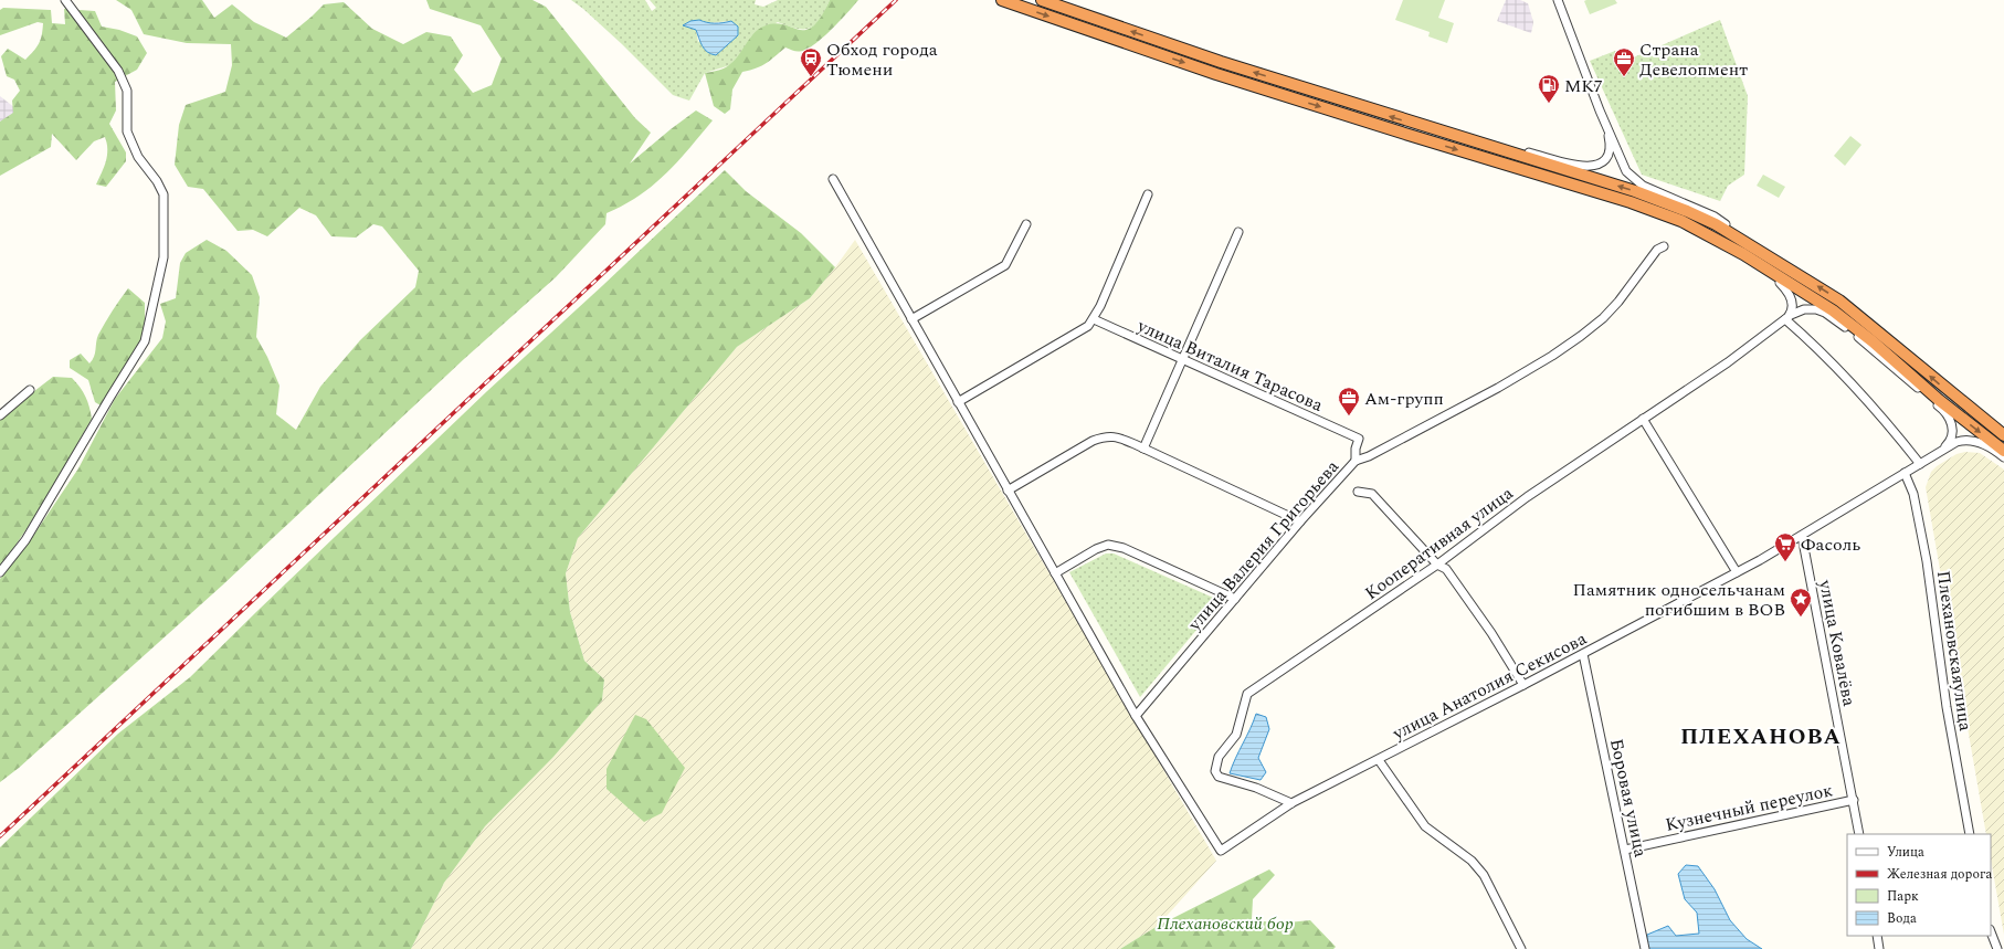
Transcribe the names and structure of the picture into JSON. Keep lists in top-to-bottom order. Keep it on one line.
{"streets":{"street":["улица Виталия Тарасова","Кооперативная улица","улица Валерия Григорьева","улица Ковалёва","Плехановскаяулица","улица Анатолия Секисова","Боровая улица","Кузнечный переулок"]},"crossings":[["улица Виталия Тарасова","улица Валерия Григорьева"],["Кооперативная улица","улица Анатолия Секисова"],["улица Валерия Григорьева","улица Анатолия Секисова"],["улица Ковалёва","улица Анатолия Секисова"],["улица Ковалёва","Кузнечный переулок"],["Плехановскаяулица","улица Анатолия Секисова"],["улица Анатолия Секисова","Боровая улица"],["Боровая улица","Кузнечный переулок"]],"districts":["ПЛЕХАНОВА"],"parks":["Плехановский бор"],"places":{"station":["Обход города Тюмени"],"office":["Страна Девелопмент","Ам-групп"],"fuel station":["МК7"],"supermarket":["Фасоль"],"place":["Памятник односельчанам погибшим в ВОВ"]},"legend":["Улица","Железная дорога","Парк","Вода"]}
